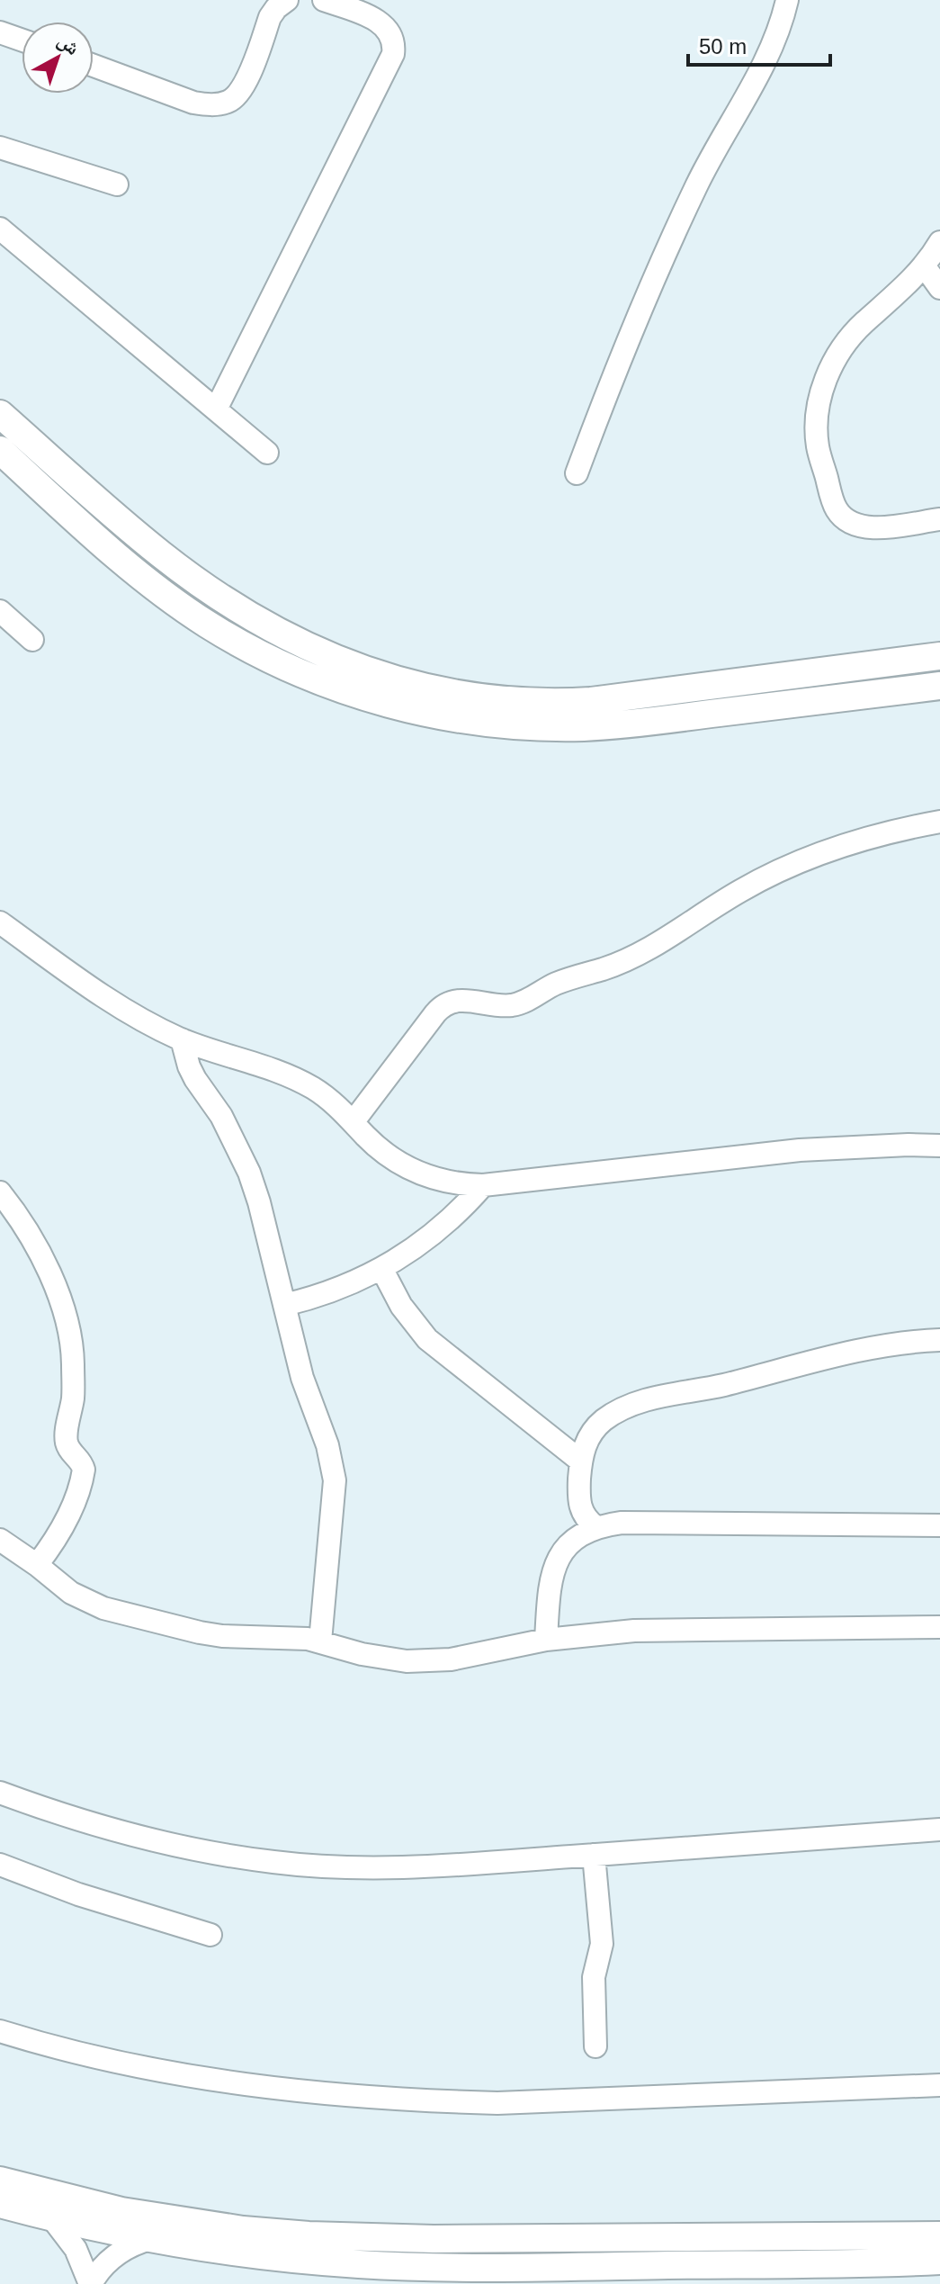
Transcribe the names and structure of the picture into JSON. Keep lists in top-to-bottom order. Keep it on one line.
{"scale_bar":"50 m","north":"top right"}
